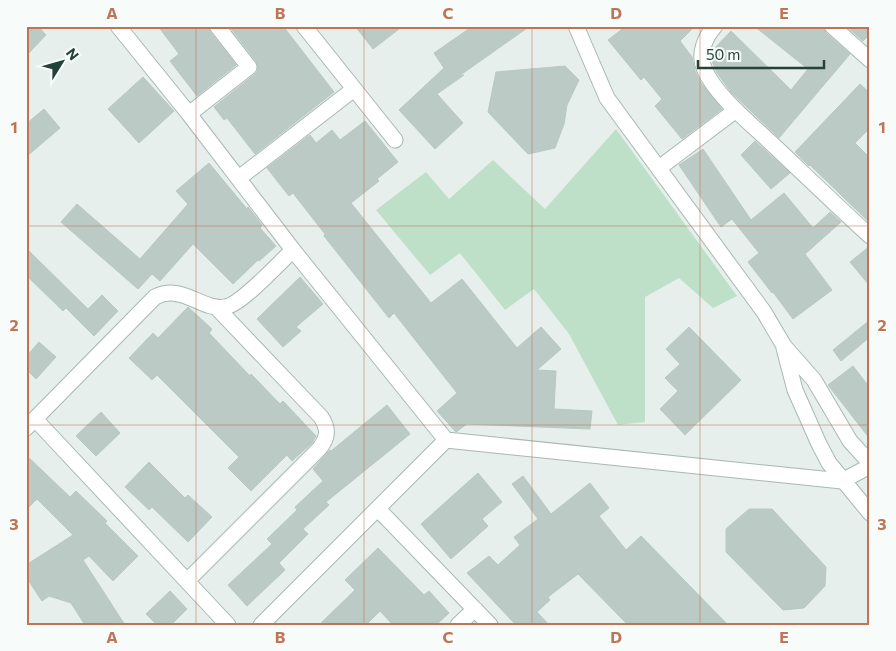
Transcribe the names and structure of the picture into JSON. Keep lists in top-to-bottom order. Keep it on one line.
{"scale_bar":"50 m","north":"top right","grid":{"columns":["A","B","C","D","E"],"rows":["1","2","3"]}}
